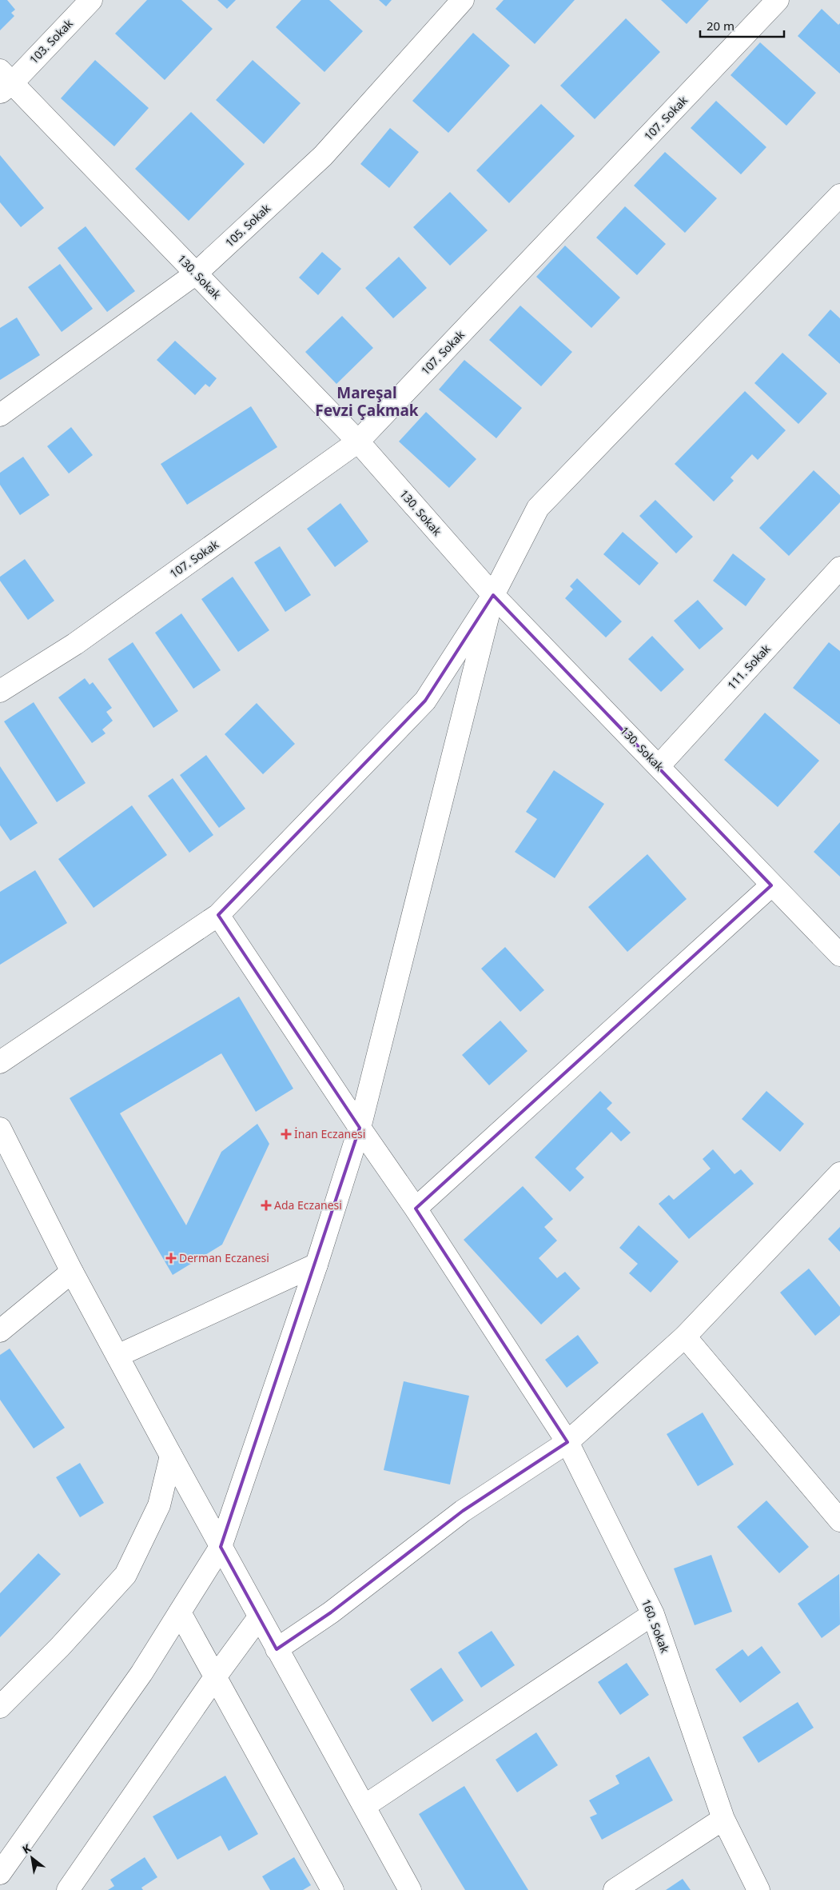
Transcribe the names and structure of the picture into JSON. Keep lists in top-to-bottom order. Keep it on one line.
{"streets":{"street":["103. Sokak","107. Sokak","105. Sokak","130. Sokak","111. Sokak","160. Sokak"]},"crossings":[["103. Sokak","130. Sokak"],["107. Sokak","130. Sokak"],["105. Sokak","130. Sokak"],["130. Sokak","111. Sokak"]],"districts":["Mareşal Fevzi Çakmak"],"places":{"health":["İnan Eczanesi","Ada Eczanesi","Derman Eczanesi"]},"scale_bar":"20 m","north":"top left"}
